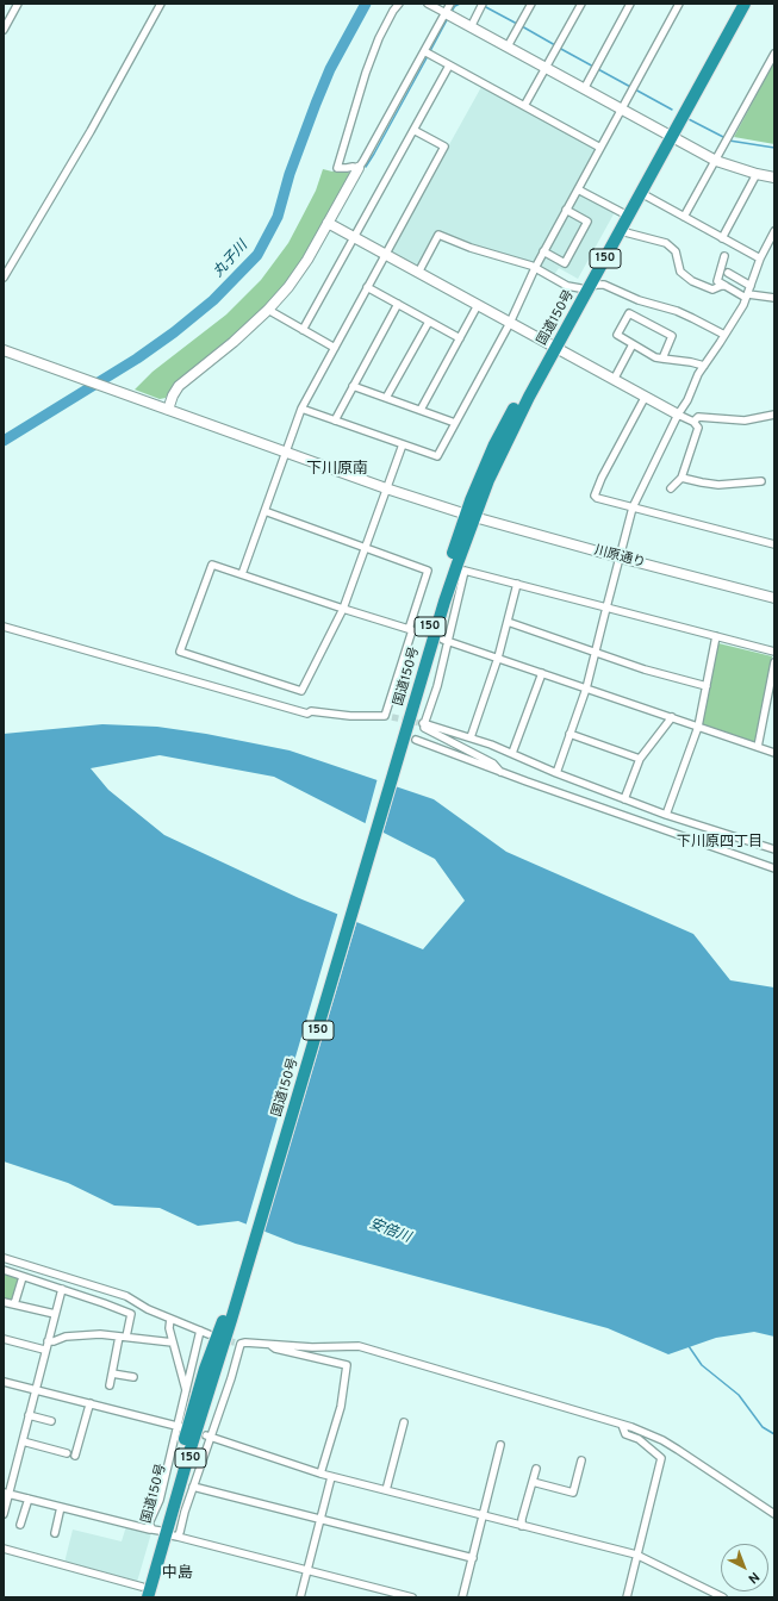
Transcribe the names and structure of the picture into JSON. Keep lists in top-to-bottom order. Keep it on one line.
{"streets":{"highway":["150","国道150号"],"street":["川原通り"]},"crossings":[["国道150号","川原通り"]],"districts":["下川原南","下川原四丁目","中島"],"water":["丸子川","安倍川"],"north":"bottom right"}
